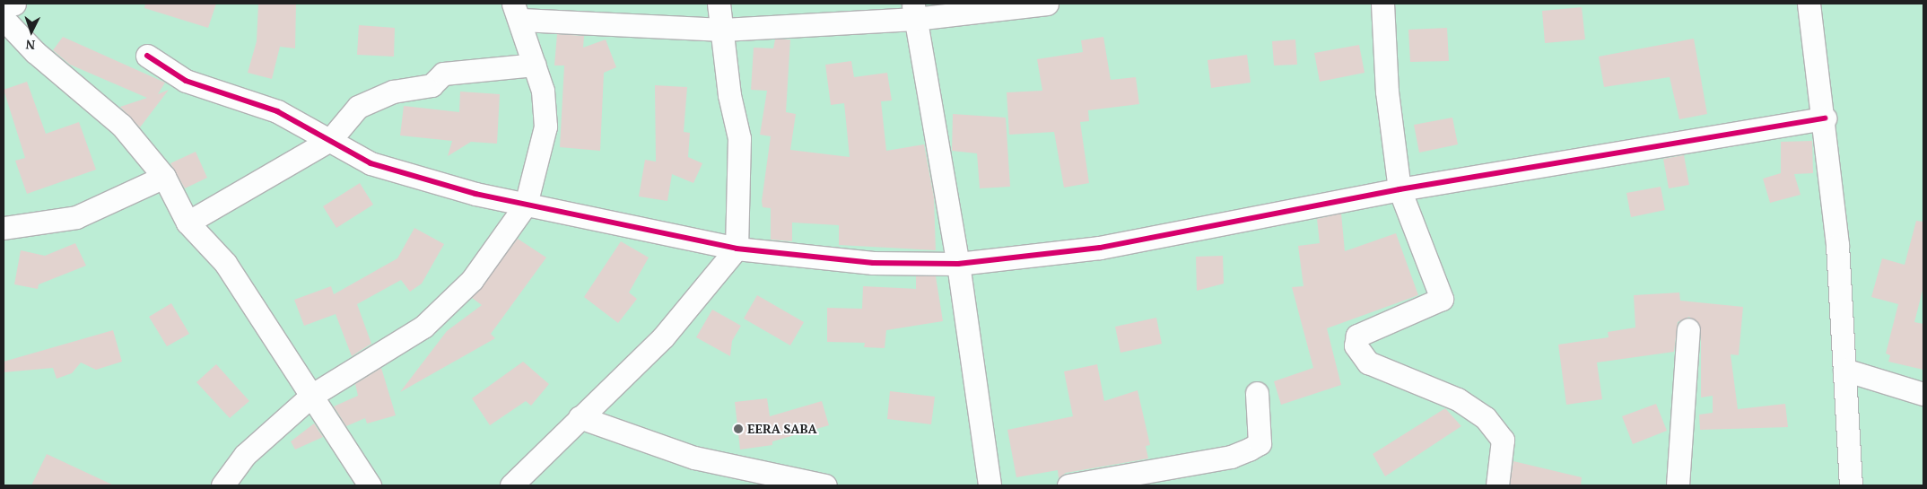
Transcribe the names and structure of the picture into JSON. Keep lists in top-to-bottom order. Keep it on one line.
{"places":["EERA SABA"],"north":"bottom"}
